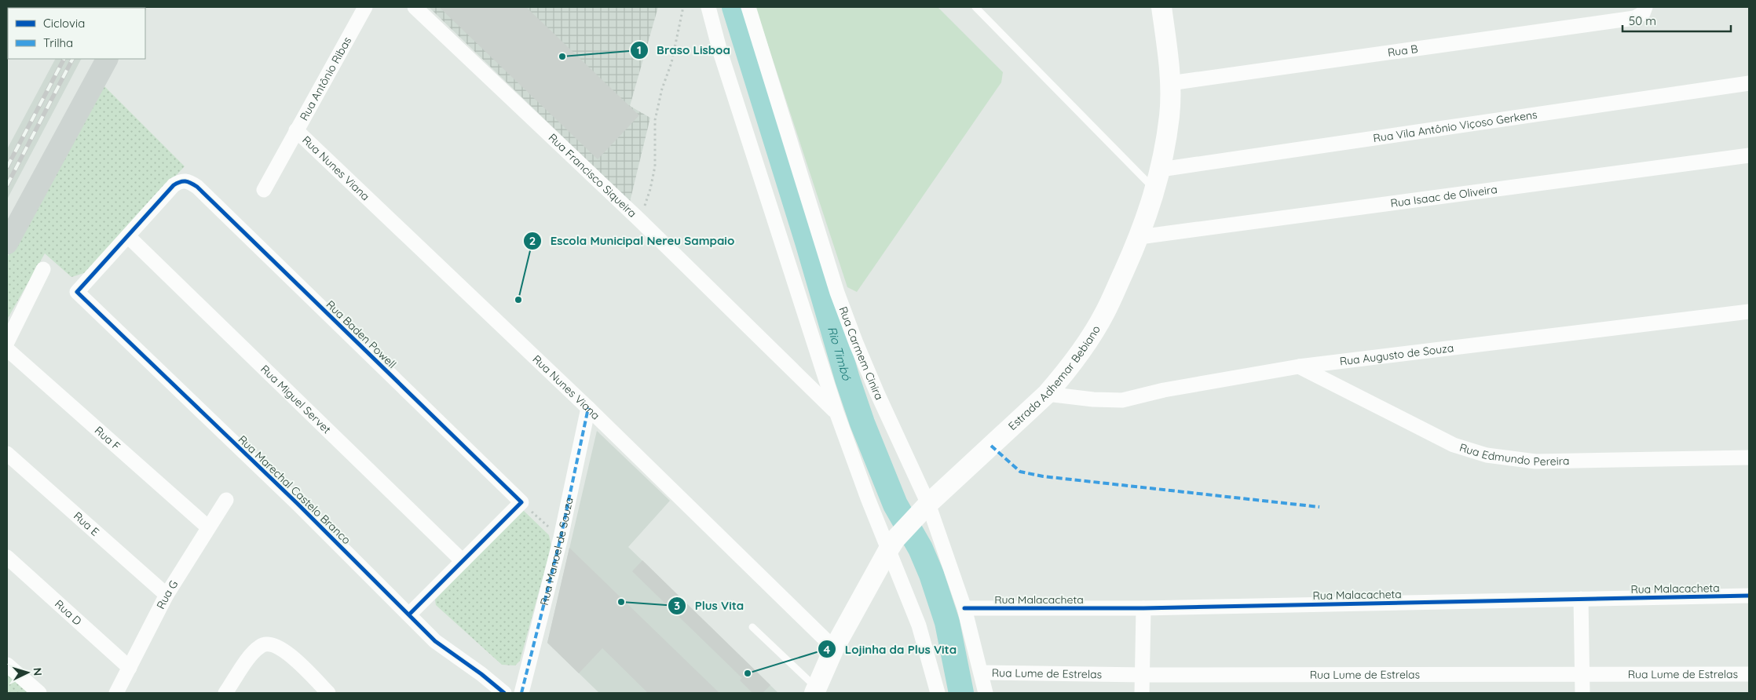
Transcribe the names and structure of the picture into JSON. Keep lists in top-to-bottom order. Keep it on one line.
{"streets":{"main road":["Estrada Adhemar Bebiano"],"street":["Rua B","Rua Antônio Ribas","Rua Vila Antônio Viçoso Gerkens","Rua Nunes Viana","Rua Francisco Siqueira","Rua Isaac de Oliveira","Rua Baden Powell","Rua Carmem Cinira","Rua Augusto de Souza","Rua Miguel Servet","Rua F","Rua Edmundo Pereira","Rua Marechal Castelo Branco","Rua E","Rua Manoel de Souza","Rua Malacacheta","Rua G","Rua D","Rua Lume de Estrelas"]},"crossings":[["Rua B","Estrada Adhemar Bebiano"],["Rua Antônio Ribas","Rua Nunes Viana"],["Rua Vila Antônio Viçoso Gerkens","Estrada Adhemar Bebiano"],["Rua Nunes Viana","Estrada Adhemar Bebiano"],["Rua Nunes Viana","Rua Manoel de Souza"],["Rua Isaac de Oliveira","Estrada Adhemar Bebiano"],["Rua Baden Powell","Rua Miguel Servet"],["Rua Baden Powell","Rua Marechal Castelo Branco"],["Rua Carmem Cinira","Estrada Adhemar Bebiano"],["Rua Carmem Cinira","Rua Malacacheta"],["Rua Carmem Cinira","Rua Lume de Estrelas"],["Rua Augusto de Souza","Estrada Adhemar Bebiano"],["Rua Augusto de Souza","Rua Edmundo Pereira"],["Rua F","Rua G"],["Rua E","Rua G"],["Rua G","Rua D"]],"water":["Rio Timbó"],"places":["Braso Lisboa","Escola Municipal Nereu Sampaio","Plus Vita","Lojinha da Plus Vita"],"legend":["Ciclovia","Trilha"],"scale_bar":"50 m","north":"right"}
